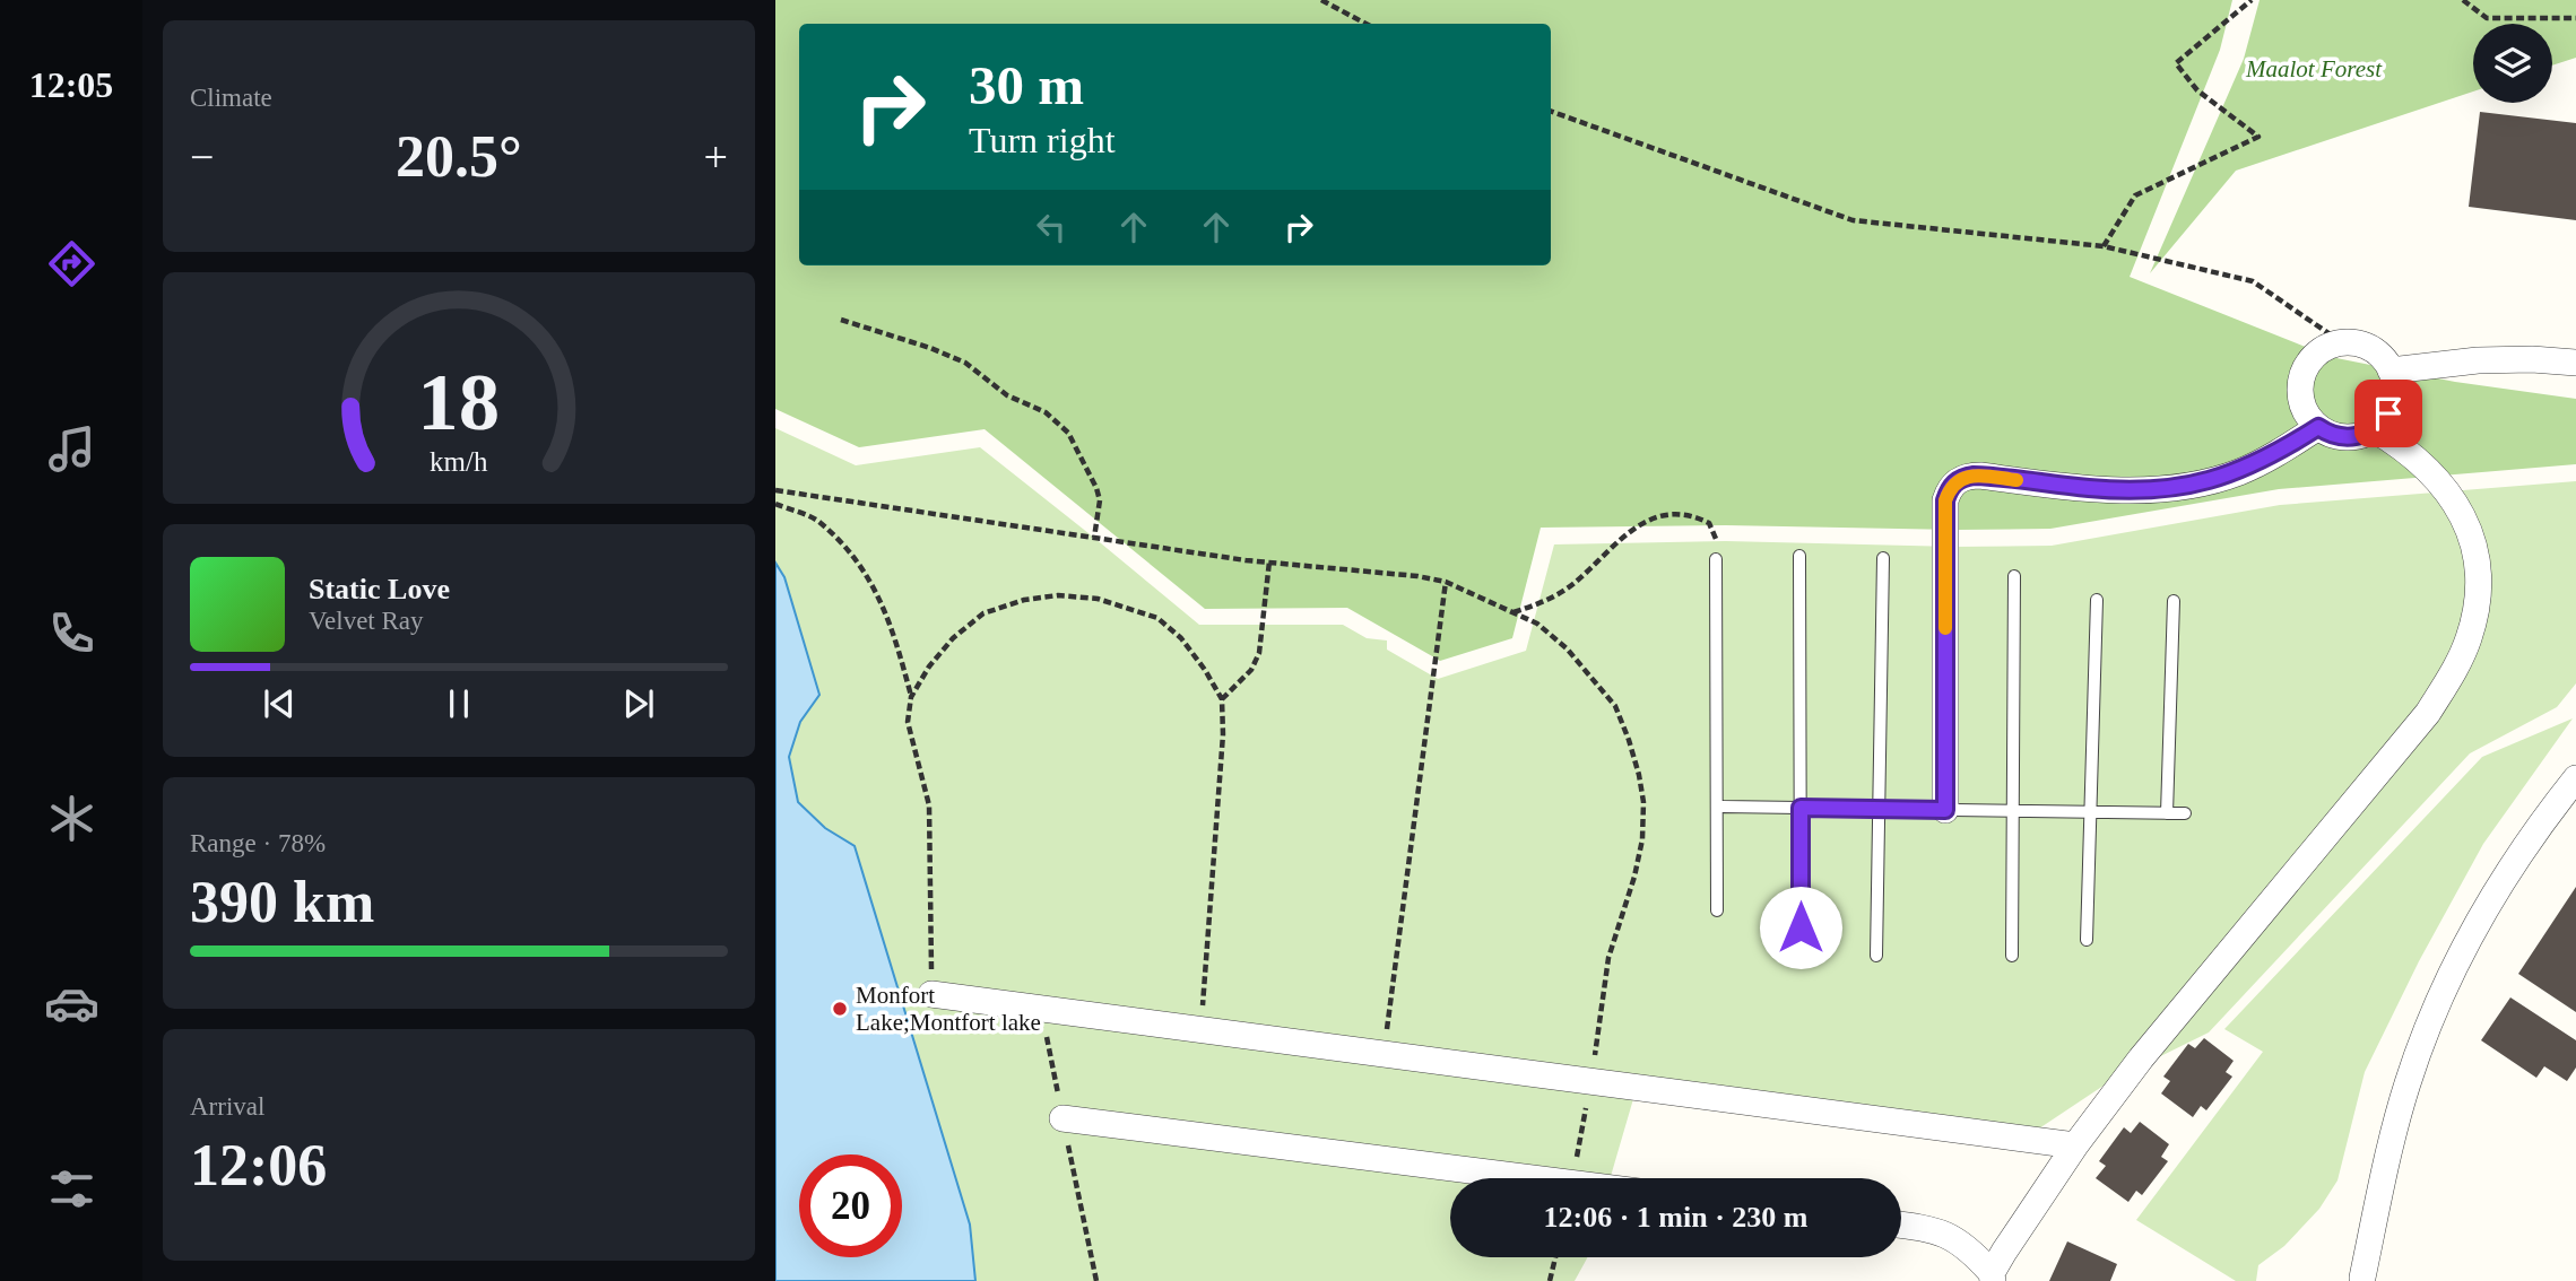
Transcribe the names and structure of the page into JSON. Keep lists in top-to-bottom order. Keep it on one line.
{"parks":["Maalot Forest"],"places":["Monfort Lake;Montfort lake"],"page":{"tabs":"12:05","tile":["Climate",["Range · 78%","390 km"],["Arrival","12:06"]],"turn":["30 m","Turn right"],"heat":["−","20.5°","+"],"song":["Static Love","Velvet Ray"],"limit":"20","trip":"12:06 · 1 min · 230 m","gauge":["18","km/h"]}}
